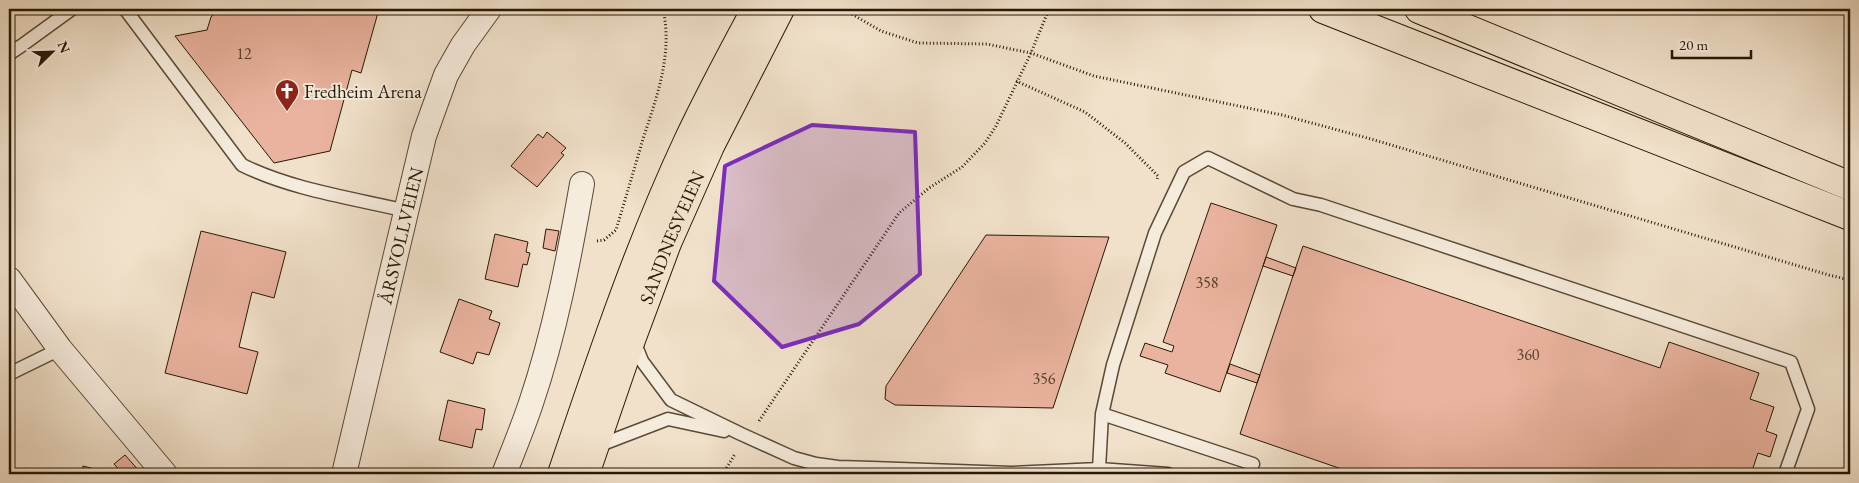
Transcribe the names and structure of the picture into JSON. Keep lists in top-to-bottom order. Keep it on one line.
{"streets":{"highway":["SANDNESVEIEN"],"street":["ÅRSVOLLVEIEN"]},"places":{"church":["Fredheim Arena"]},"house_numbers":["12","358","360","356"],"scale_bar":"20 m","north":"top right"}
